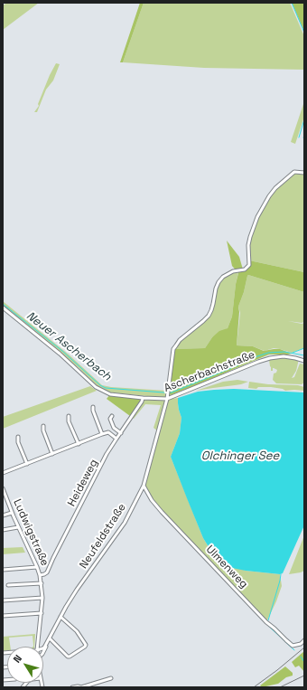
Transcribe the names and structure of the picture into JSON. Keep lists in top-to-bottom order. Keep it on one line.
{"streets":{"street":["Ascherbachstraße","Heideweg","Ludwigstraße","Neufeldstraße","Ulmenweg"]},"crossings":[["Ascherbachstraße","Heideweg"],["Ascherbachstraße","Neufeldstraße"],["Heideweg","Ludwigstraße"],["Neufeldstraße","Ulmenweg"]],"water":["Neuer Ascherbach","Olchinger See"],"north":"top left"}
